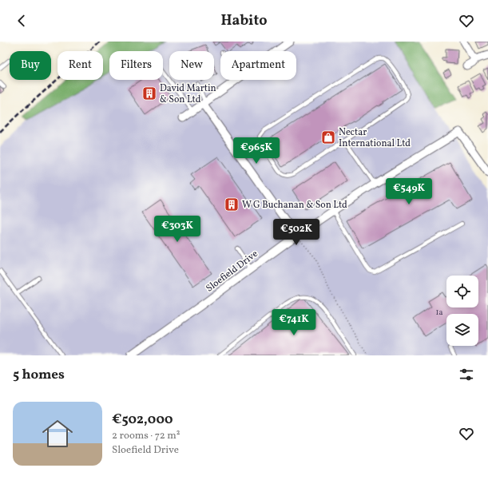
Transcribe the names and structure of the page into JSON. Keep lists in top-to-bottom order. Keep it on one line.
{"streets":{"street":["Sloefield Drive"]},"places":{"building":["David Martin & Son Ltd","W G Buchanan & Son Ltd"],"shop":["Nectar International Ltd"]},"house_numbers":["1a"],"page":{"header":"Habito","chip":["Buy","Rent","Filters","New","Apartment"],"price":["€965K","€549K","€303K","€502K","€741K"],"heading":"5 homes","list":[{"name":"€502,000","note":"2 rooms · 72 m² · Sloefield Drive"}]}}
